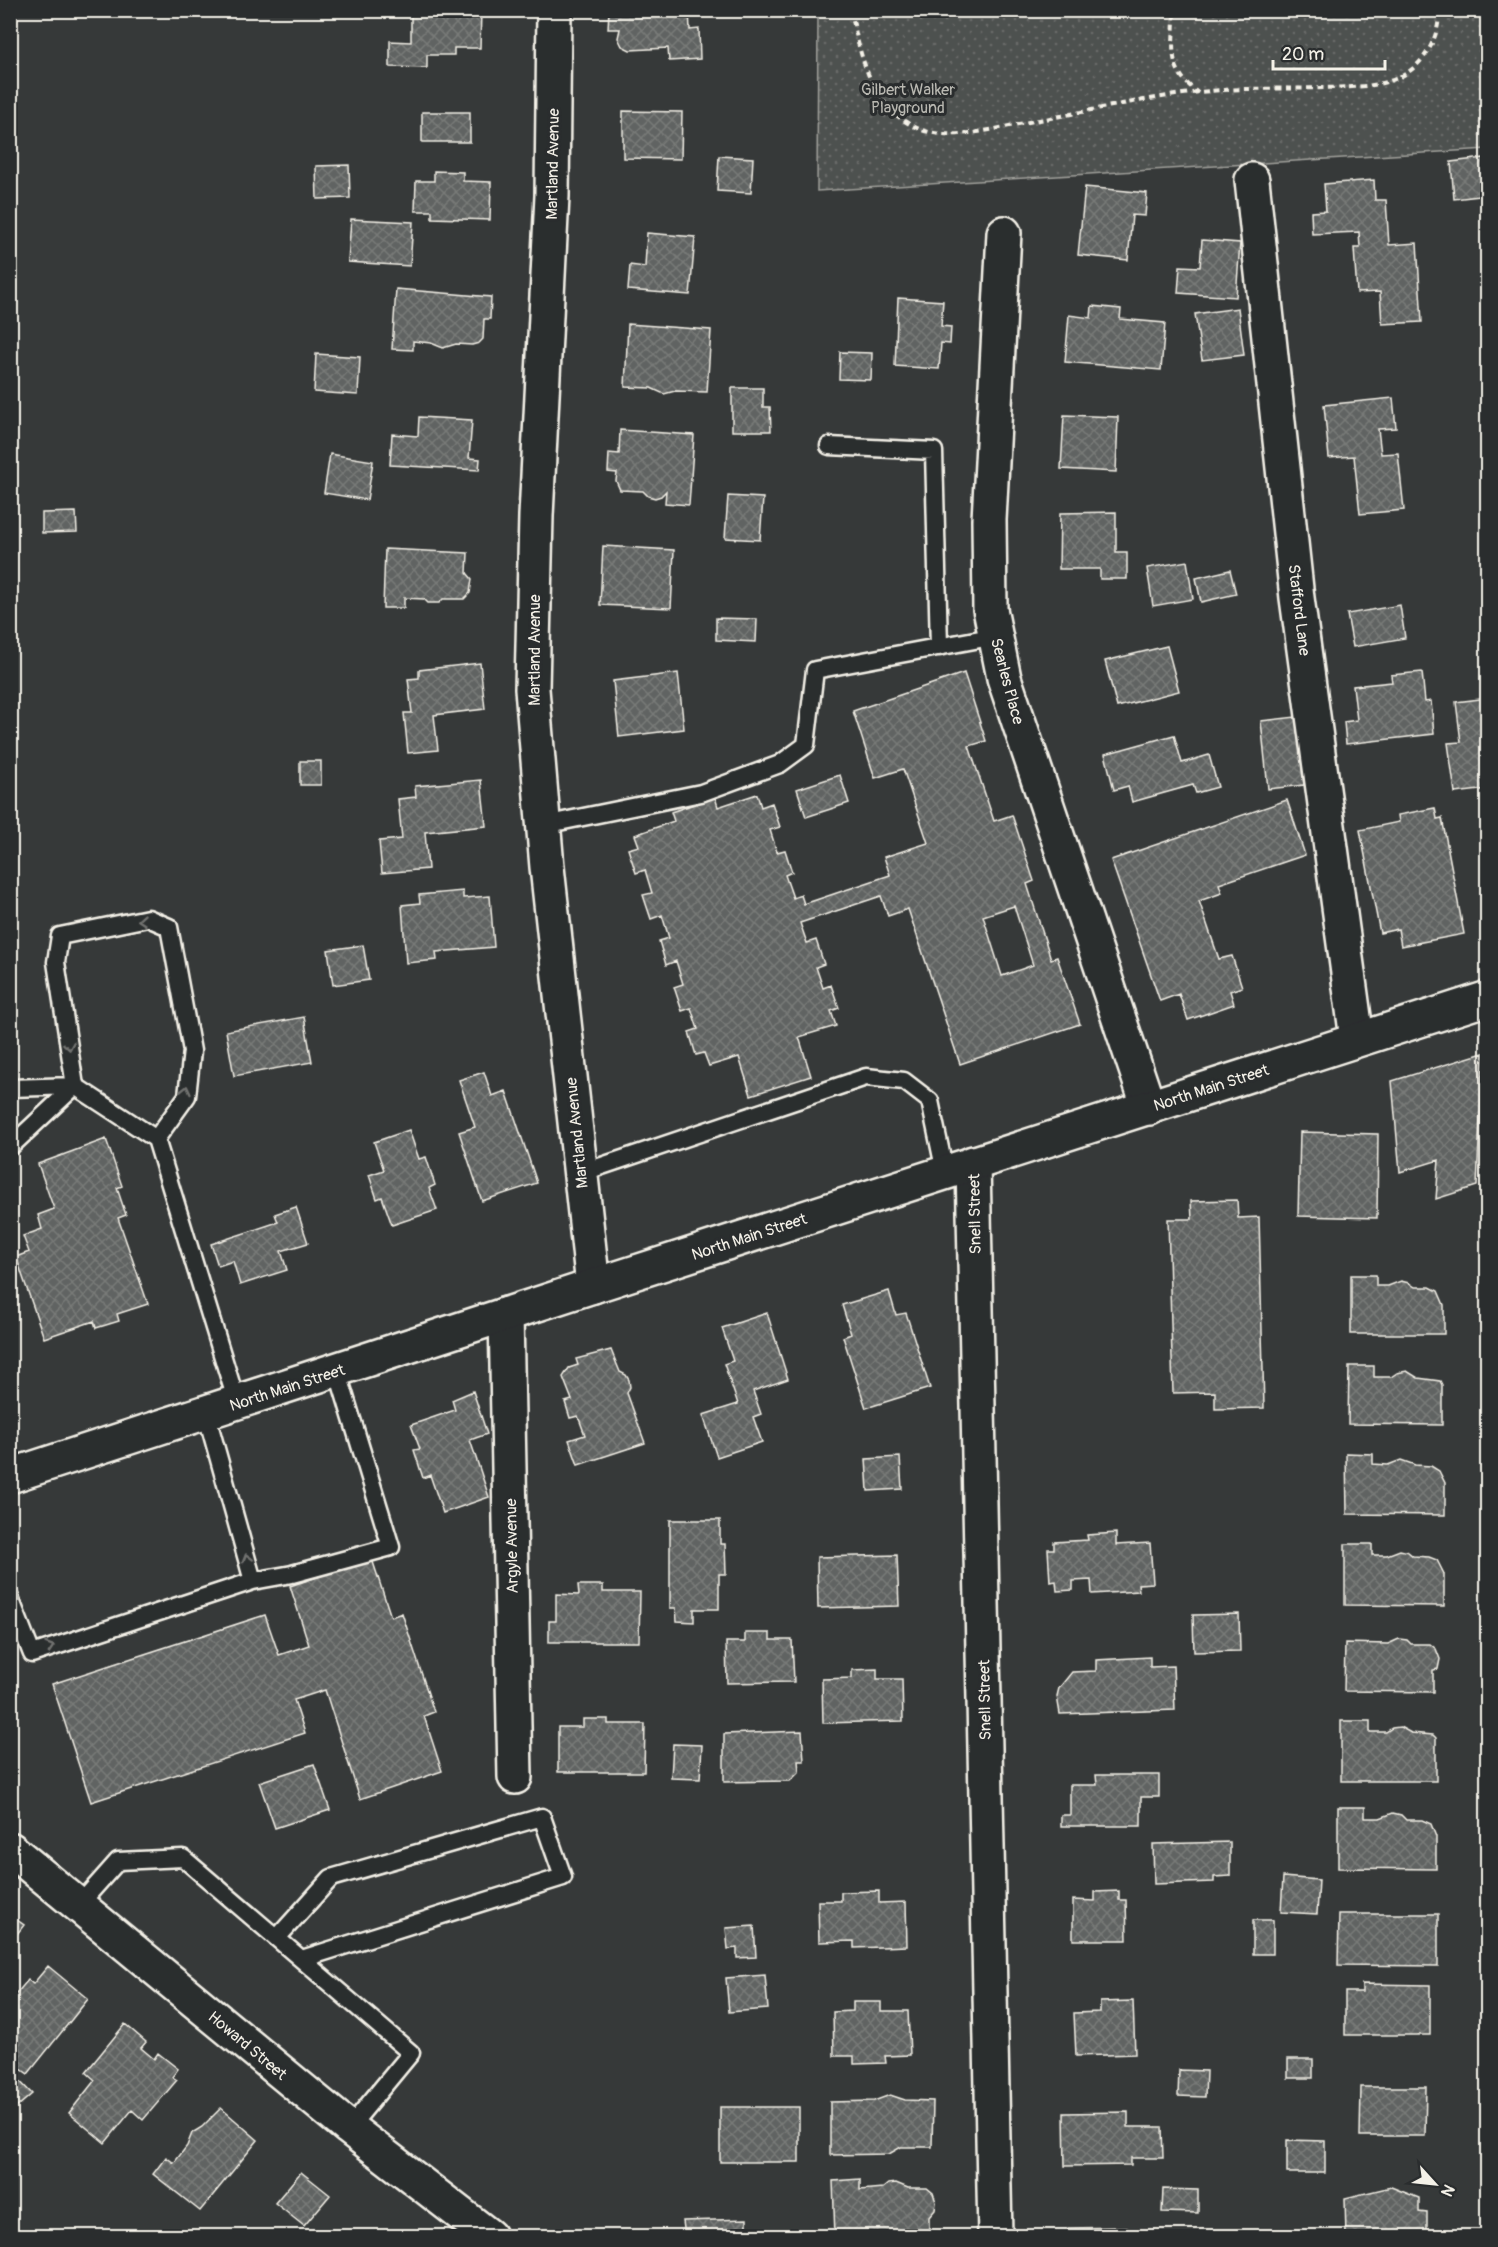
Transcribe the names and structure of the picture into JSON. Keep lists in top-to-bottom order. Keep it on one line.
{"streets":{"street":["Martland Avenue","Stafford Lane","Searles Place","North Main Street","Snell Street","Argyle Avenue","Howard Street"]},"crossings":[["Martland Avenue","North Main Street"],["Stafford Lane","North Main Street"],["Searles Place","North Main Street"],["North Main Street","Snell Street"],["North Main Street","Argyle Avenue"]],"parks":["Gilbert Walker Playground"],"scale_bar":"20 m","north":"bottom right"}
